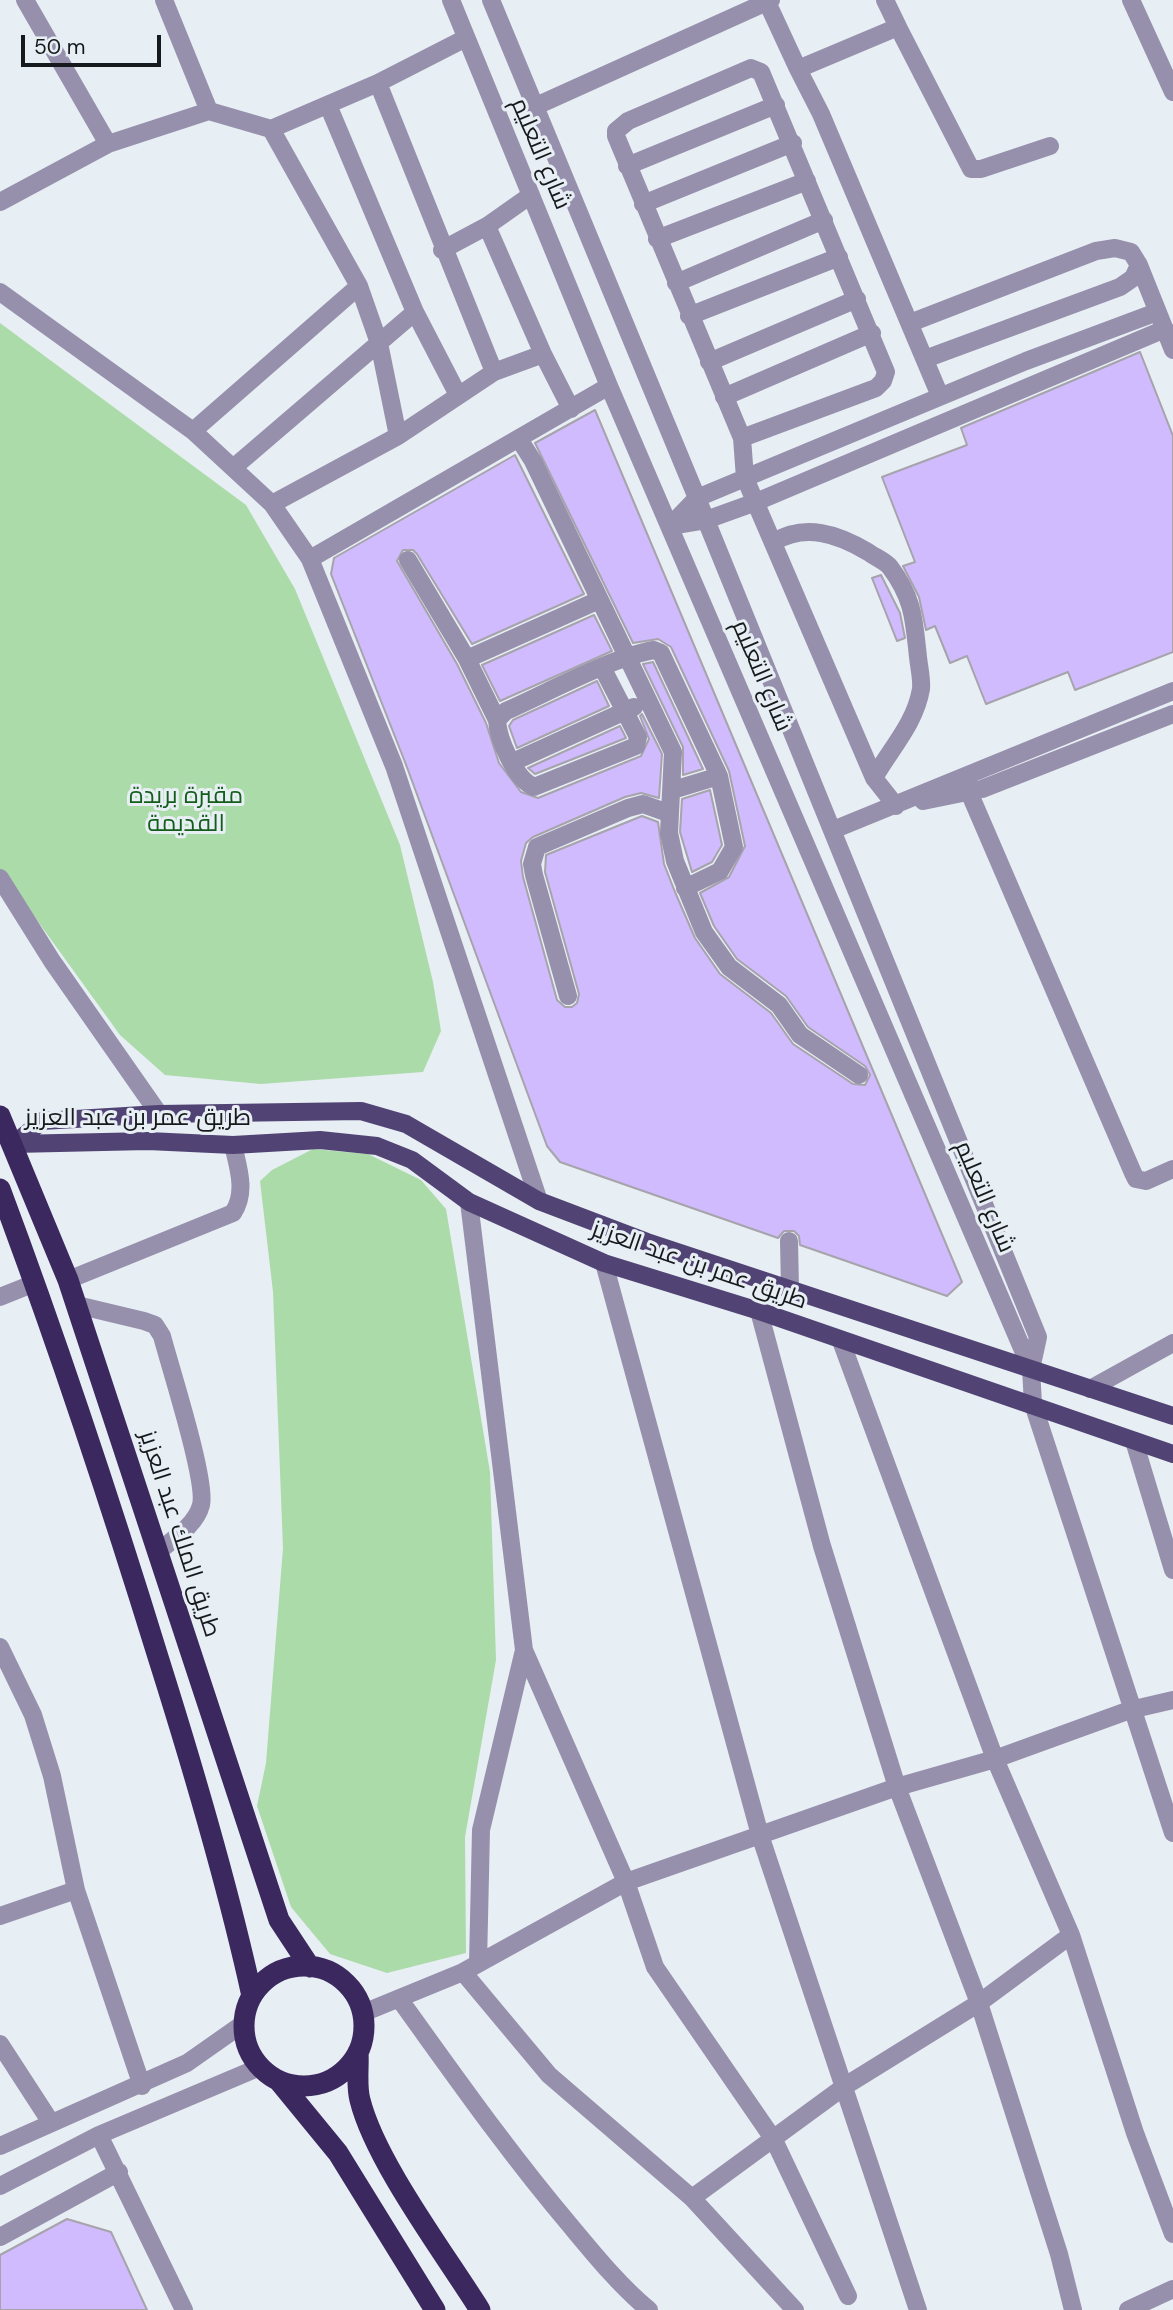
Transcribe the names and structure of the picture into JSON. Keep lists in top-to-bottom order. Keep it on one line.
{"streets":{"highway":["طريق الملك عبد العزيز"],"main road":["طريق عمر بن عبد العزيز"],"street":["شارع التعليم"]},"crossings":[["شارع التعليم","طريق عمر بن عبد العزيز"],["طريق عمر بن عبد العزيز","طريق الملك عبد العزيز"]],"parks":["مقبرة بريدة القديمة"],"scale_bar":"50 m"}
